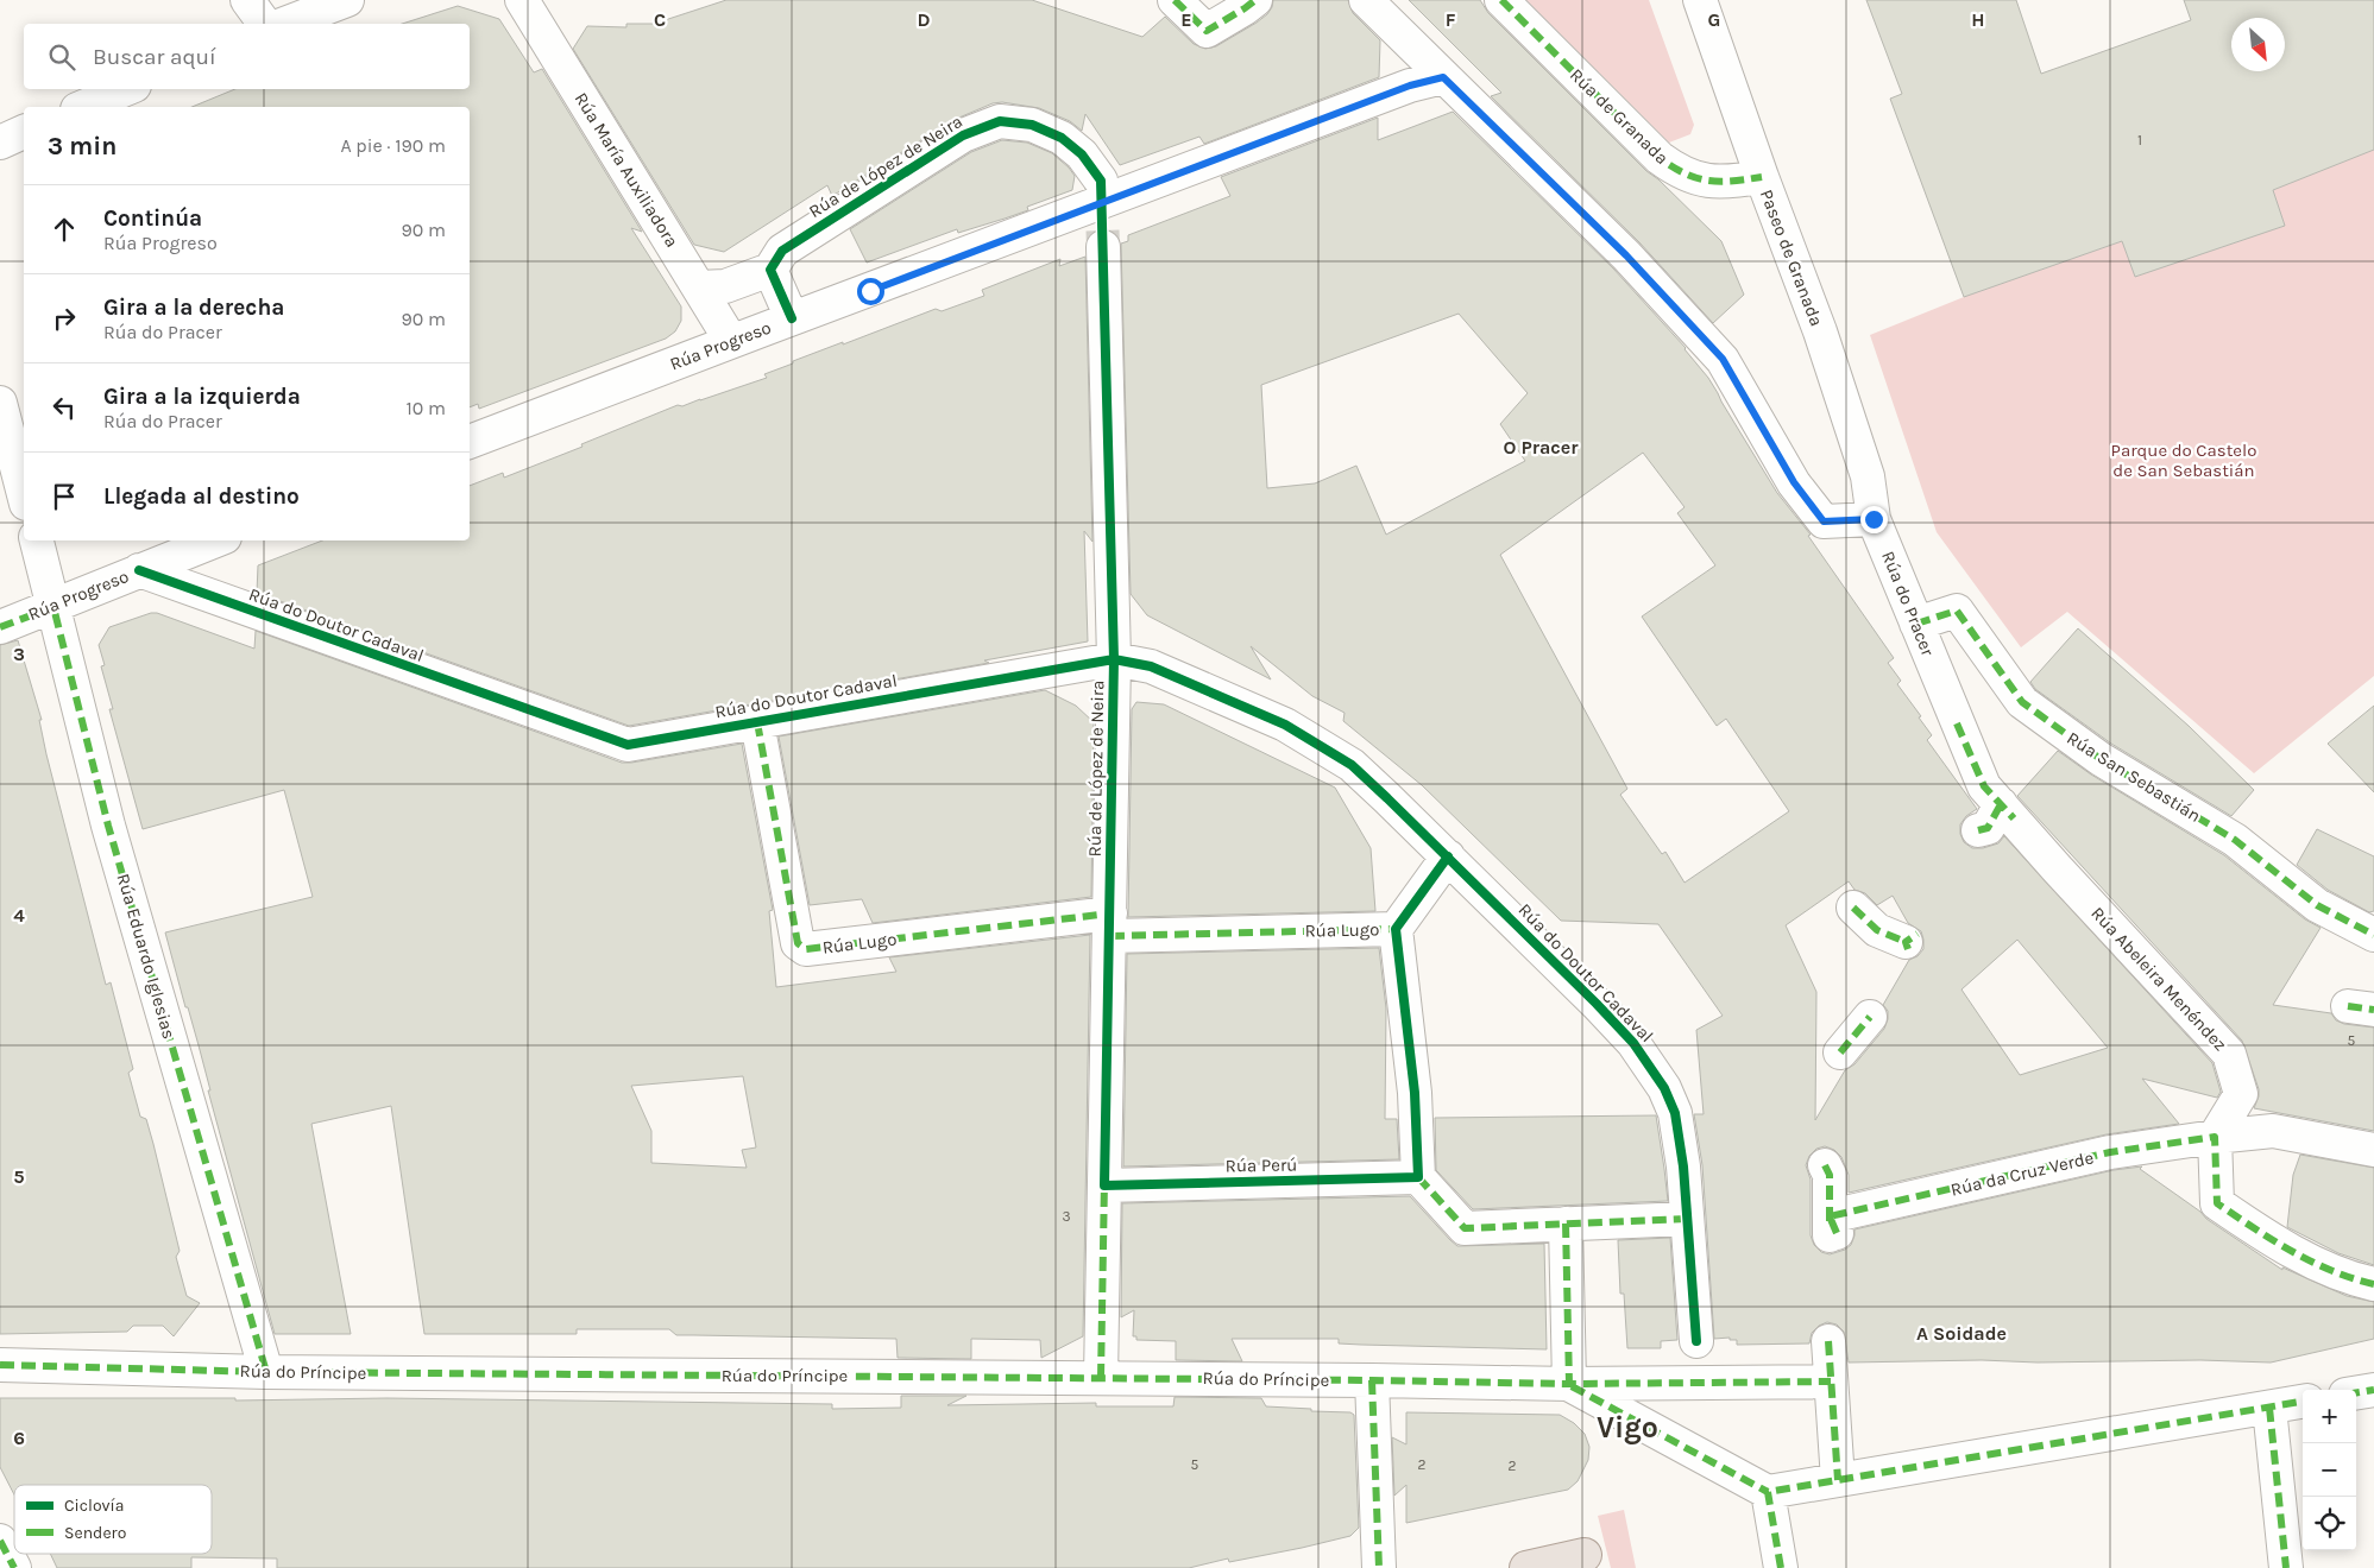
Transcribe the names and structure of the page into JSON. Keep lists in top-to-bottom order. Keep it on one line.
{"streets":{"street":["Rúa de Granada","Rúa de López de Neira","Rúa María Auxiliadora","Paseo de Granada","Rúa Progreso","Rúa do Pracer","Rúa do Doutor Cadaval","Rúa San Sebastián","Rúa Lugo","Rúa Eduardo Iglesias","Rúa Abeleira Menéndez","Rúa Perú","Rúa da Cruz Verde","Rúa do Príncipe"]},"crossings":[["Rúa de Granada","Paseo de Granada"],["Rúa de López de Neira","Rúa do Doutor Cadaval"],["Rúa de López de Neira","Rúa Lugo"],["Rúa de López de Neira","Rúa Perú"],["Rúa de López de Neira","Rúa do Príncipe"],["Rúa María Auxiliadora","Rúa Progreso"],["Paseo de Granada","Rúa do Pracer"],["Rúa Progreso","Rúa do Doutor Cadaval"],["Rúa Progreso","Rúa Eduardo Iglesias"],["Rúa do Pracer","Rúa San Sebastián"],["Rúa do Pracer","Rúa Abeleira Menéndez"],["Rúa do Doutor Cadaval","Rúa Lugo"],["Rúa Eduardo Iglesias","Rúa do Príncipe"],["Rúa Abeleira Menéndez","Rúa da Cruz Verde"]],"districts":["O Pracer","A Soidade","Vigo"],"parks":["Parque do Castelo de San Sebastián"],"house_numbers":["1","5","3","5","2","2"],"legend":["Ciclovía","Sendero"],"north":"bottom right","page":{"search":"Buscar aquí","heading":["3 min","A pie · 190 m"],"list":[["Continúa","Rúa Progreso","90 m"],["Gira a la derecha","Rúa do Pracer","90 m"],["Gira a la izquierda","Rúa do Pracer","10 m"],"Llegada al destino"],"map_buttons":["+","−"]},"grid":{"columns":["C","D","E","F","G","H"],"rows":["3","4","5","6"]}}
